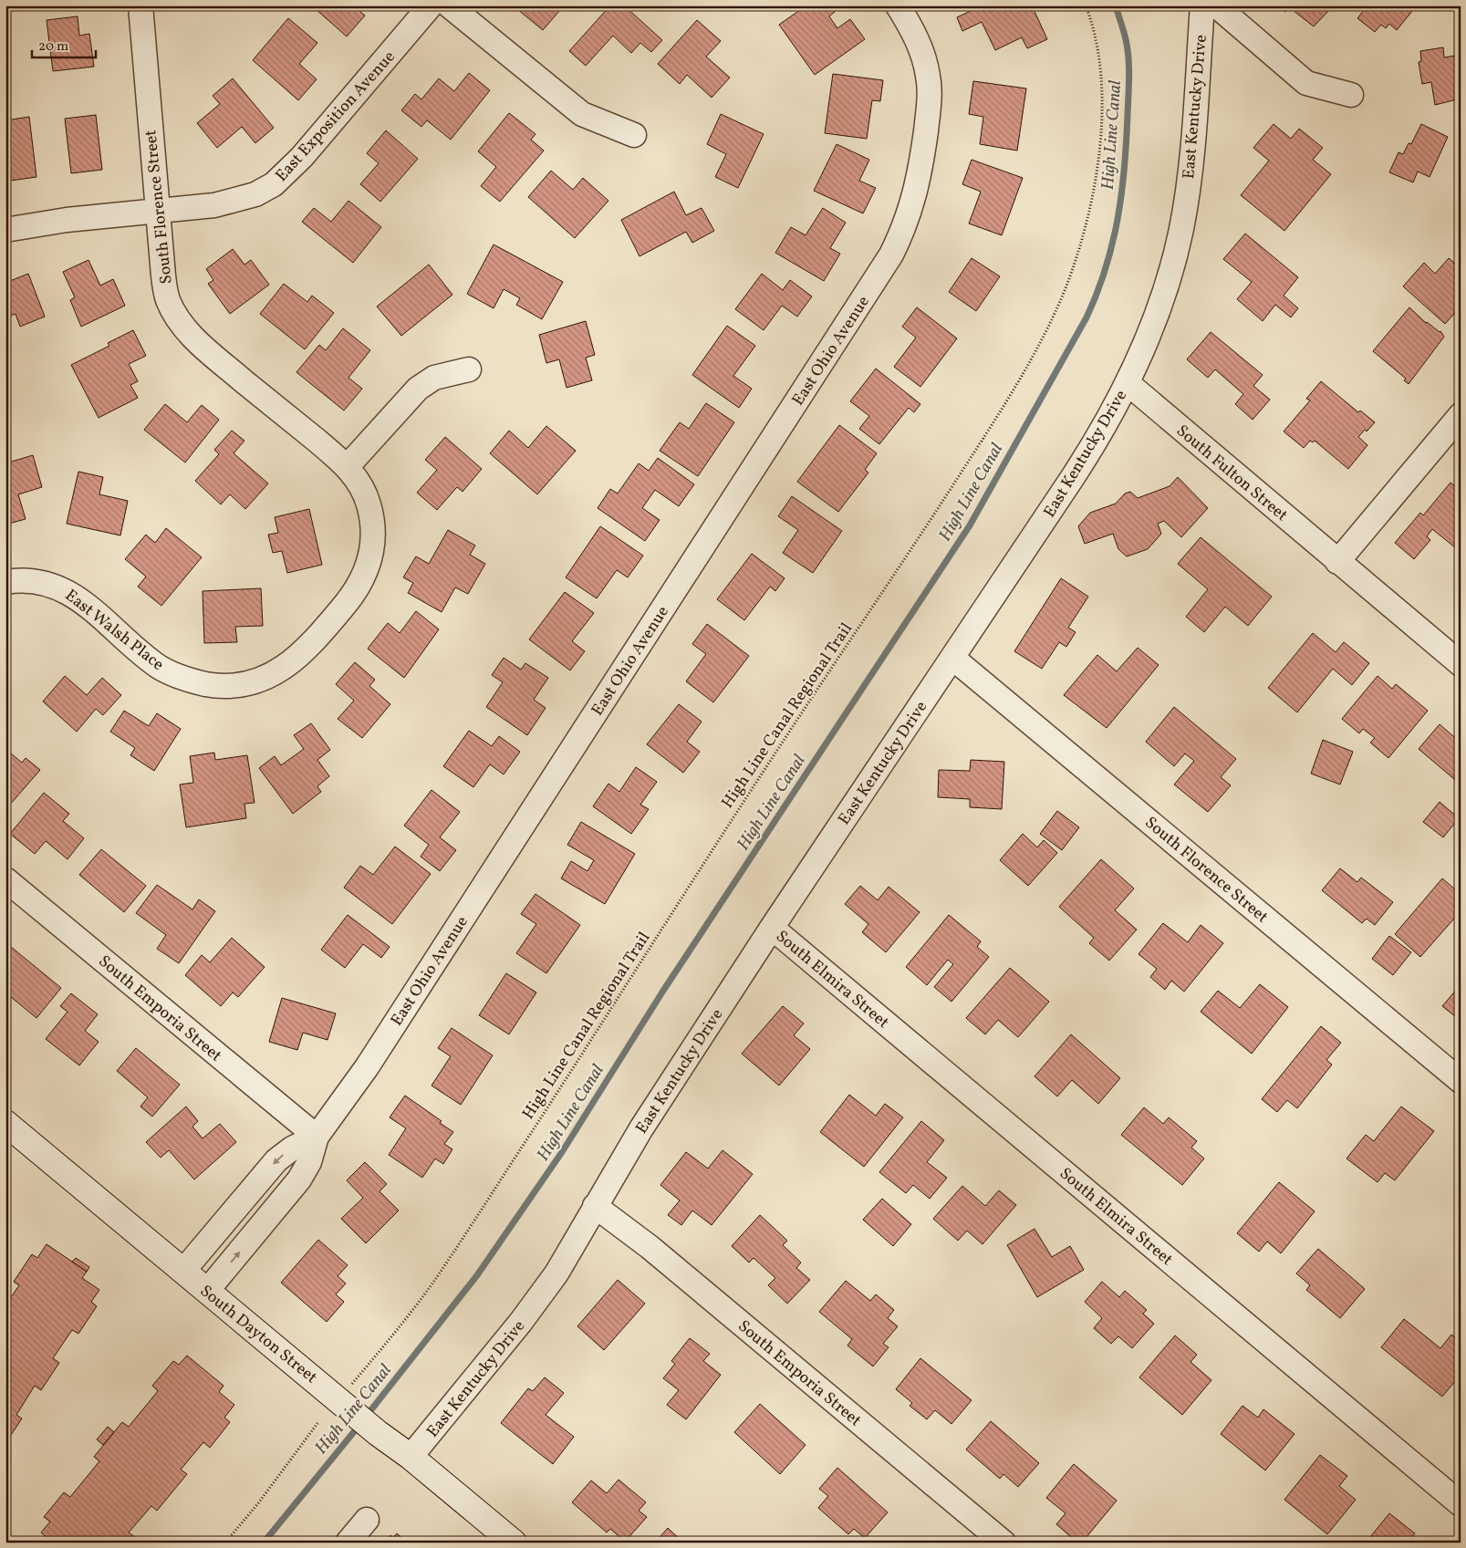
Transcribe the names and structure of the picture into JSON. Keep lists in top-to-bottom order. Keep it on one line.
{"streets":{"street":["East Kentucky Drive","East Exposition Avenue","South Florence Street","East Ohio Avenue","South Fulton Street","East Walsh Place","South Elmira Street","South Emporia Street","South Dayton Street"],"path":["High Line Canal Regional Trail"]},"crossings":[["East Kentucky Drive","South Florence Street"],["East Kentucky Drive","South Fulton Street"],["East Kentucky Drive","South Elmira Street"],["East Kentucky Drive","South Emporia Street"],["East Kentucky Drive","South Dayton Street"],["East Exposition Avenue","South Florence Street"],["South Florence Street","East Walsh Place"],["East Ohio Avenue","South Emporia Street"],["East Ohio Avenue","South Dayton Street"],["High Line Canal Regional Trail","South Dayton Street"]],"water":["High Line Canal"],"scale_bar":"20 m"}
